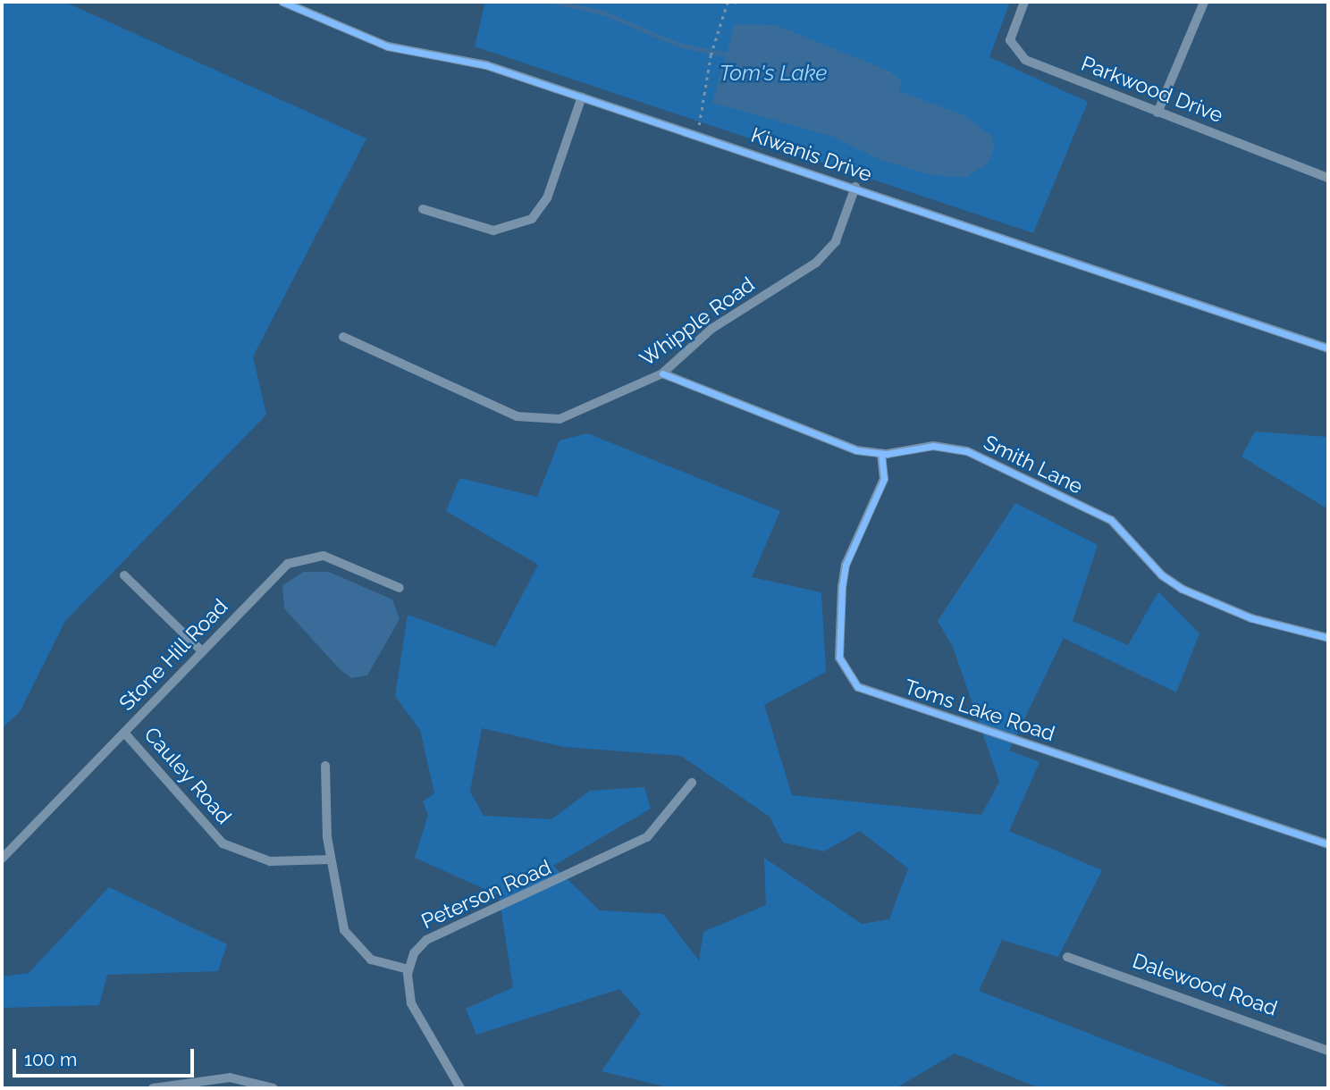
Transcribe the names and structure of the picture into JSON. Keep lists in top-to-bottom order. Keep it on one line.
{"streets":{"street":["Parkwood Drive","Kiwanis Drive","Whipple Road","Smith Lane","Stone Hill Road","Toms Lake Road","Cauley Road","Peterson Road","Dalewood Road"]},"crossings":[["Kiwanis Drive","Whipple Road"],["Whipple Road","Smith Lane"],["Smith Lane","Toms Lake Road"],["Stone Hill Road","Cauley Road"]],"water":["Tom's Lake"],"scale_bar":"100 m"}
